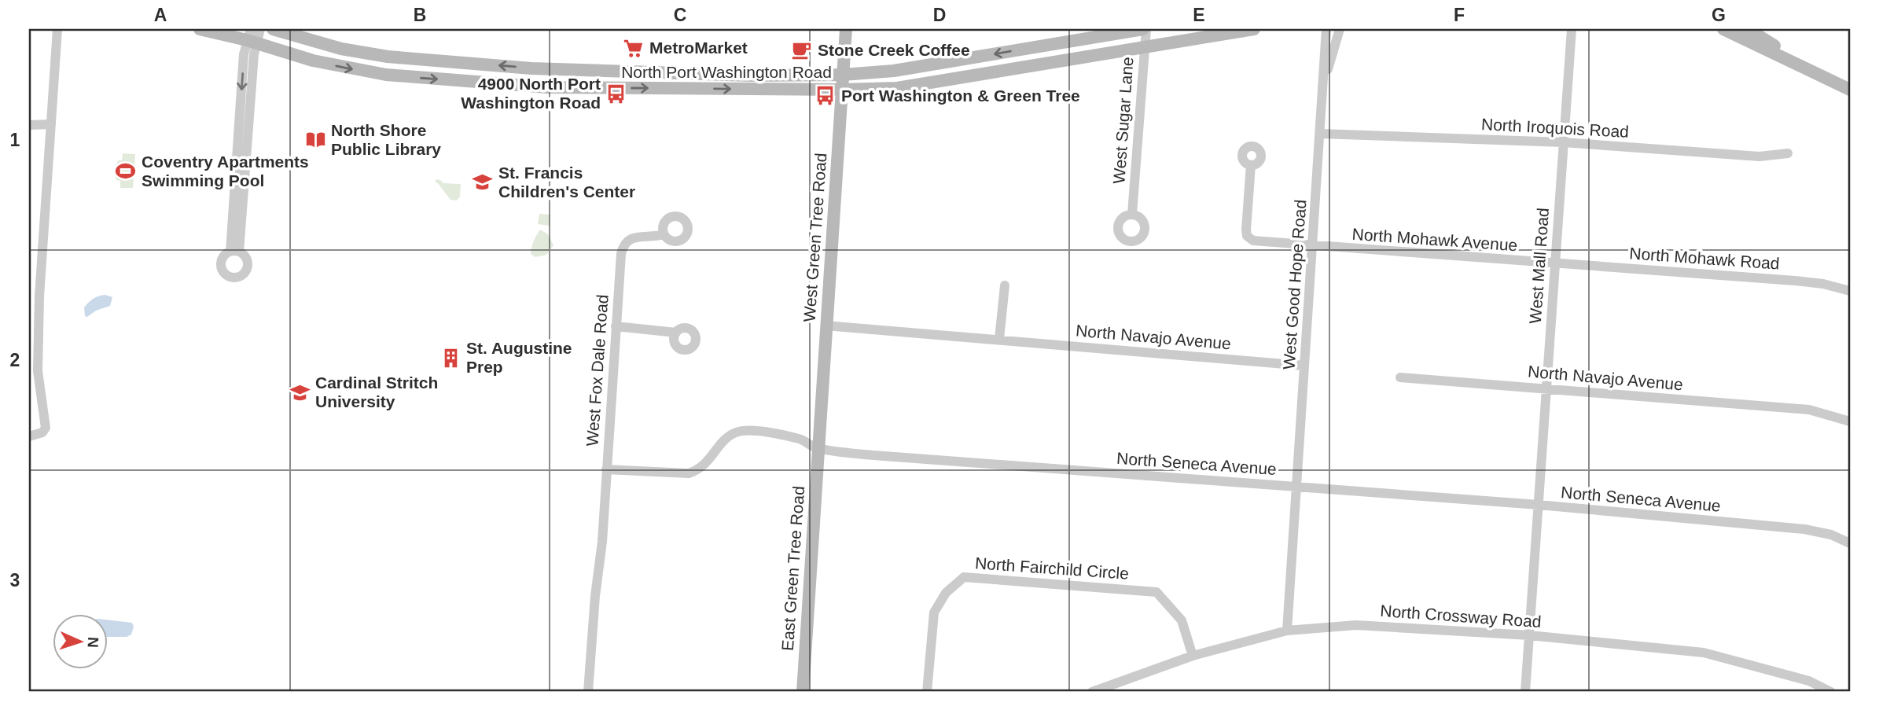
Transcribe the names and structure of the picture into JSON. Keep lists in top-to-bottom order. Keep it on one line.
{"streets":{"main road":["North Port Washington Road","West Green Tree Road","East Green Tree Road"],"street":["West Sugar Lane","North Iroquois Road","North Mohawk Avenue","North Mohawk Road","West Mall Road","West Good Hope Road","North Navajo Avenue","West Fox Dale Road","North Seneca Avenue","North Fairchild Circle","North Crossway Road"]},"crossings":[["North Port Washington Road","West Sugar Lane"],["North Port Washington Road","West Green Tree Road"],["North Iroquois Road","West Mall Road"],["North Iroquois Road","West Good Hope Road"],["West Green Tree Road","North Navajo Avenue"],["West Green Tree Road","North Seneca Avenue"],["West Green Tree Road","East Green Tree Road"],["North Mohawk Avenue","North Mohawk Road"],["North Mohawk Avenue","West Mall Road"],["North Mohawk Avenue","West Good Hope Road"],["North Mohawk Road","West Mall Road"],["West Mall Road","North Navajo Avenue"],["West Mall Road","North Seneca Avenue"],["West Mall Road","North Crossway Road"],["West Good Hope Road","North Navajo Avenue"],["West Good Hope Road","North Seneca Avenue"],["West Good Hope Road","North Crossway Road"],["West Fox Dale Road","North Seneca Avenue"],["North Seneca Avenue","East Green Tree Road"],["North Fairchild Circle","North Crossway Road"]],"places":{"supermarket":["MetroMarket"],"cafe":["Stone Creek Coffee"],"bus stop":["4900 North Port Washington Road","Port Washington & Green Tree"],"library":["North Shore Public Library"],"sports":["Coventry Apartments Swimming Pool"],"school or university":["St. Francis Children's Center","Cardinal Stritch University"],"building":["St. Augustine Prep"]},"north":"right","grid":{"columns":["A","B","C","D","E","F","G"],"rows":["1","2","3"]}}
